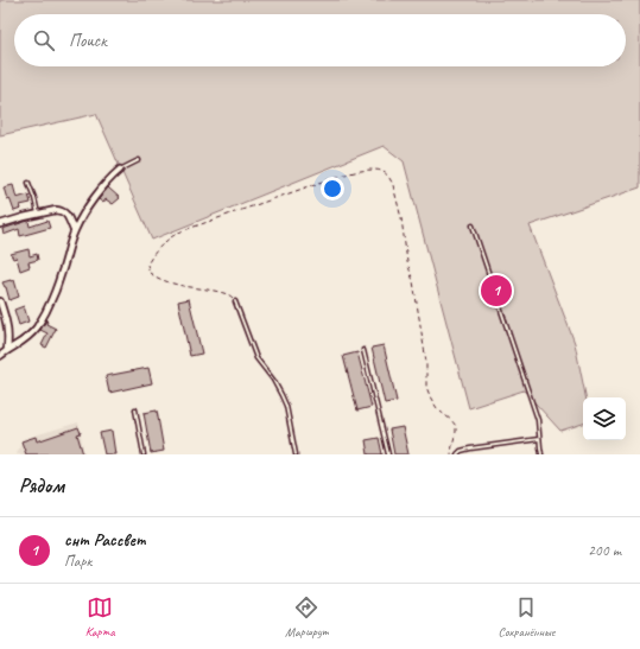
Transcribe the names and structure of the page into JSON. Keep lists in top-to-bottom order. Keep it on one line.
{"page":{"search":"Поиск","pins":"1","heading":"Рядом","list":[{"mark":"1","name":"снт Рассвет","note":"Парк","value":"200 m"}],"nav":["Карта","Маршрут","Сохранённые"]}}
